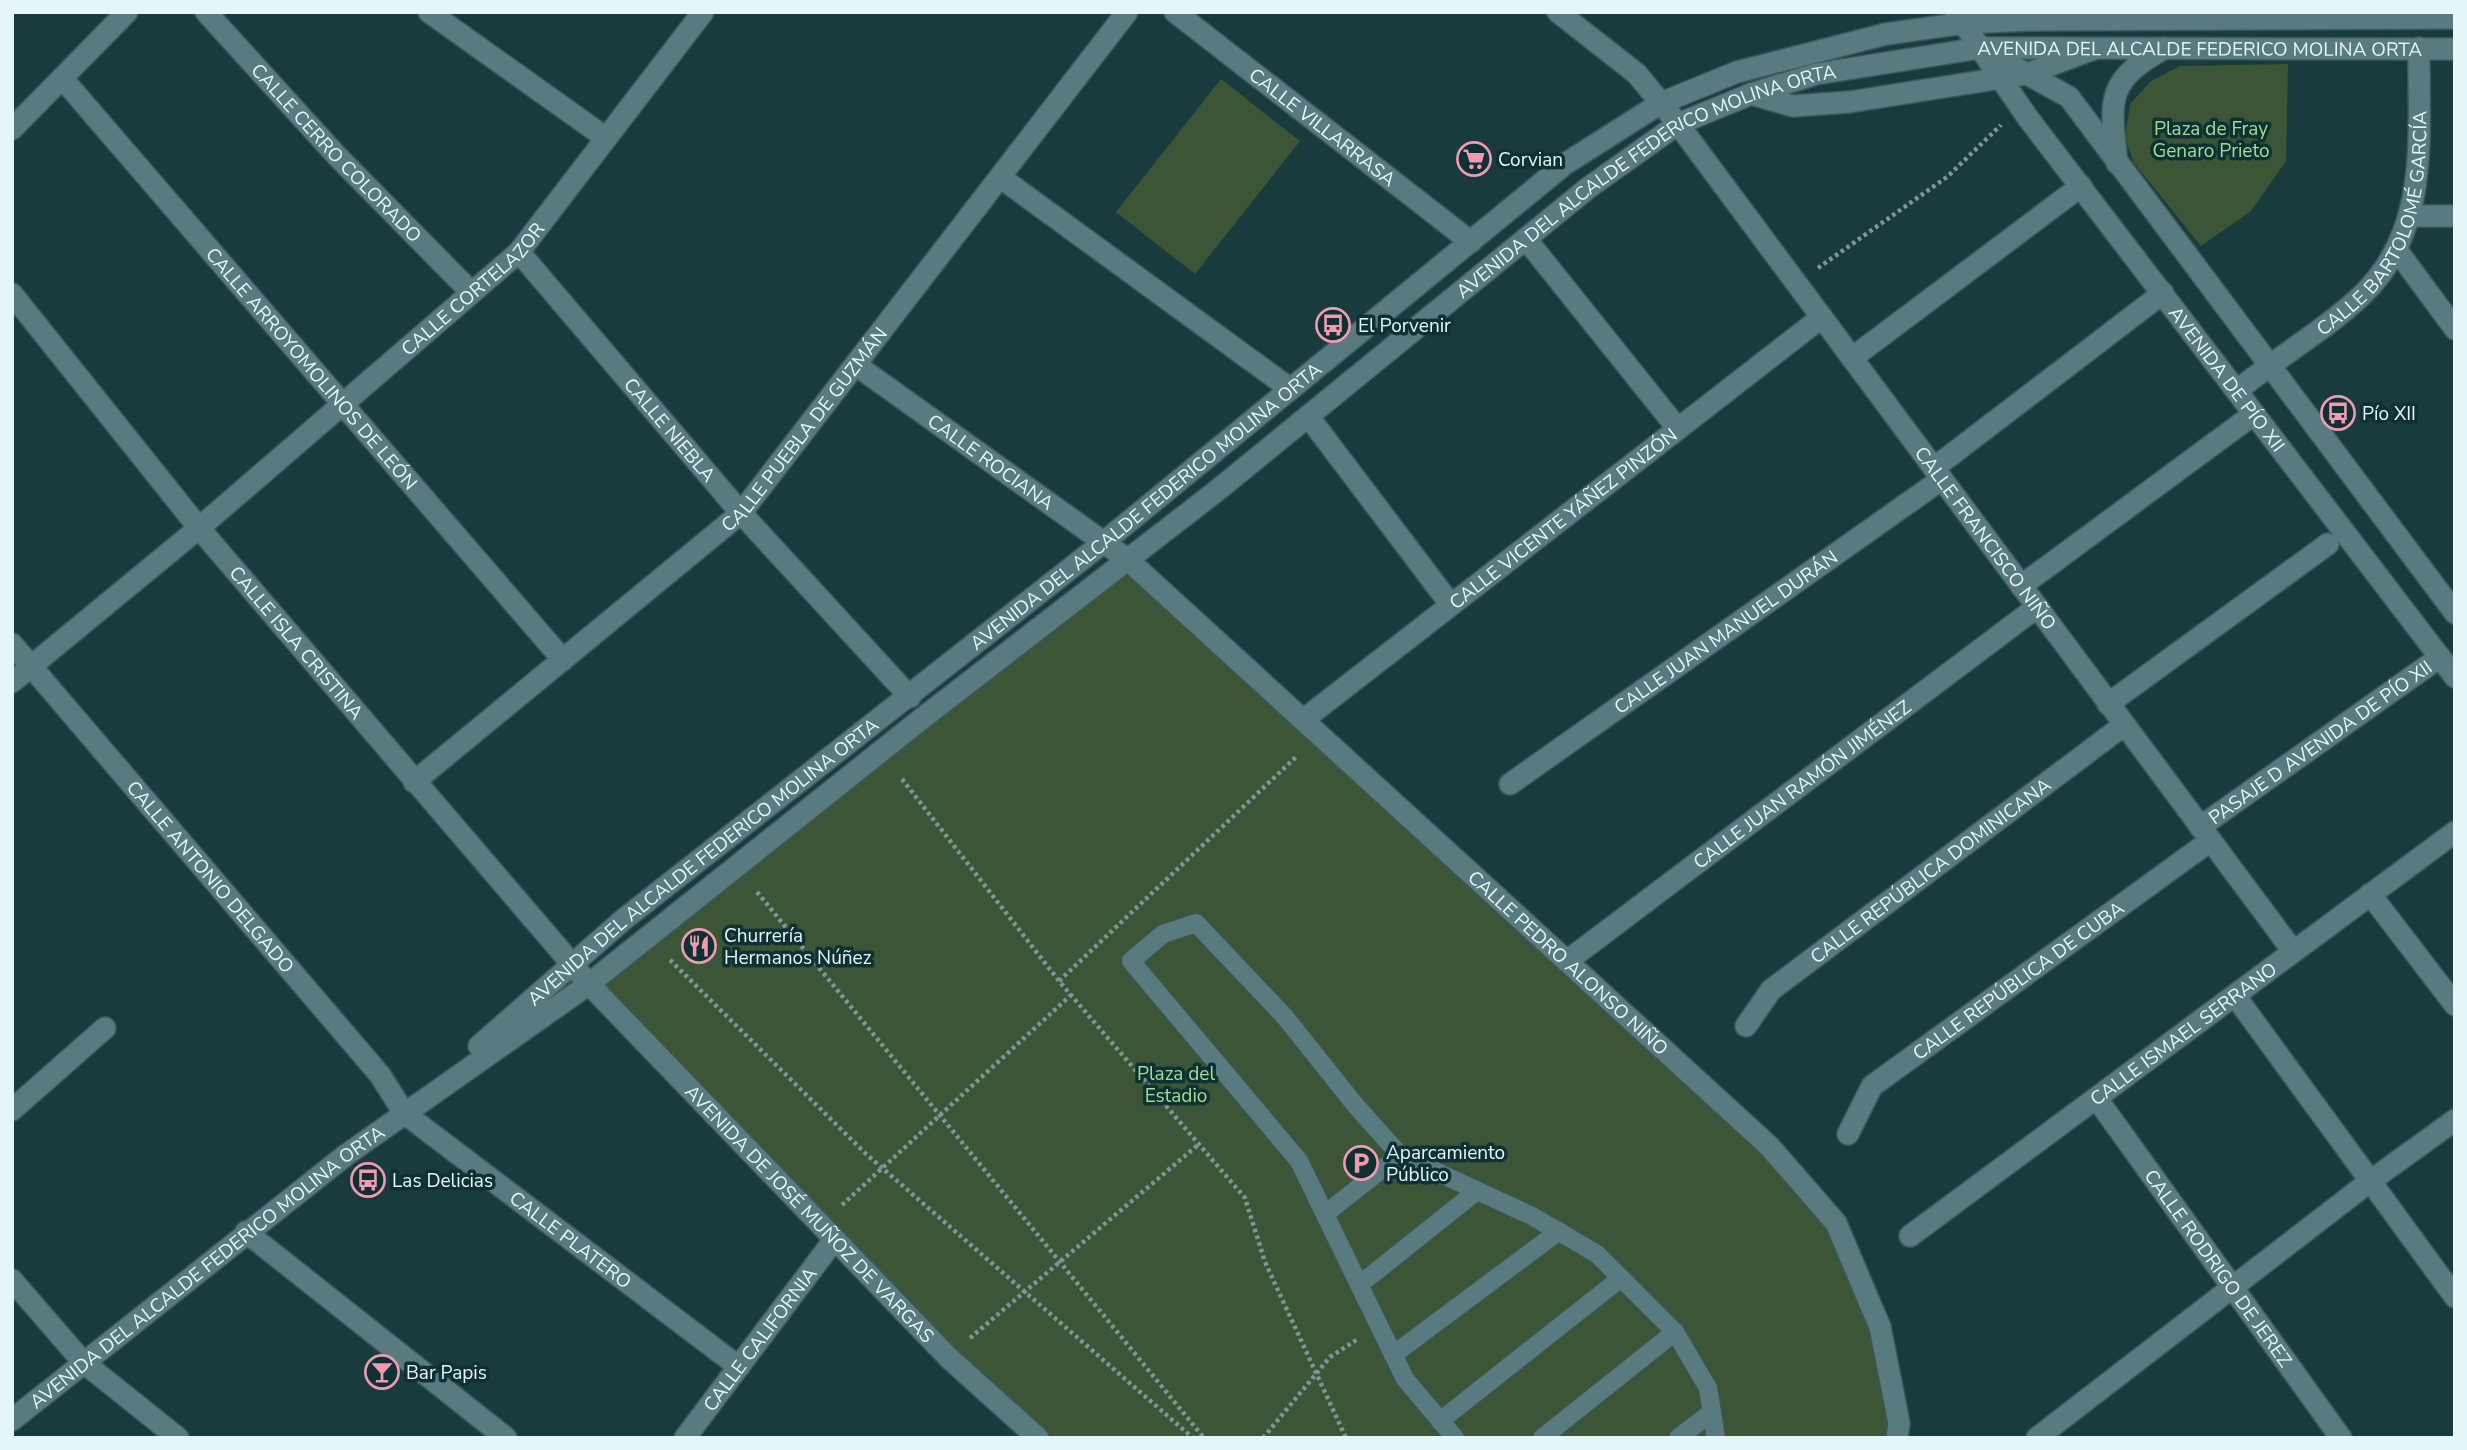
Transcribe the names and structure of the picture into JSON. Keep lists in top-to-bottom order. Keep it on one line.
{"streets":{"street":["AVENIDA DEL ALCALDE FEDERICO MOLINA ORTA","CALLE VILLARRASA","CALLE CERRO COLORADO","CALLE BARTOLOMÉ GARCÍA","CALLE CORTELAZOR","CALLE ARROYOMOLINOS DE LEÓN","AVENIDA DE PÍO XII","CALLE PUEBLA DE GUZMÁN","CALLE NIEBLA","CALLE ROCIANA","CALLE VICENTE YÁÑEZ PINZÓN","CALLE FRANCISCO NIÑO","CALLE JUAN MANUEL DURÁN","CALLE ISLA CRISTINA","PASAJE D AVENIDA DE PÍO XII","CALLE JUAN RAMÓN JIMÉNEZ","CALLE REPÚBLICA DOMINICANA","CALLE ANTONIO DELGADO","CALLE PEDRO ALONSO NIÑO","CALLE REPÚBLICA DE CUBA","CALLE ISMAEL SERRANO","AVENIDA DE JOSÉ MUÑOZ DE VARGAS","CALLE PLATERO","CALLE RODRIGO DE JEREZ","CALLE CALIFORNIA"]},"crossings":[["AVENIDA DEL ALCALDE FEDERICO MOLINA ORTA","CALLE VILLARRASA"],["AVENIDA DEL ALCALDE FEDERICO MOLINA ORTA","CALLE BARTOLOMÉ GARCÍA"],["AVENIDA DEL ALCALDE FEDERICO MOLINA ORTA","AVENIDA DE PÍO XII"],["AVENIDA DEL ALCALDE FEDERICO MOLINA ORTA","CALLE NIEBLA"],["AVENIDA DEL ALCALDE FEDERICO MOLINA ORTA","CALLE ROCIANA"],["AVENIDA DEL ALCALDE FEDERICO MOLINA ORTA","CALLE FRANCISCO NIÑO"],["AVENIDA DEL ALCALDE FEDERICO MOLINA ORTA","CALLE ISLA CRISTINA"],["AVENIDA DEL ALCALDE FEDERICO MOLINA ORTA","CALLE ANTONIO DELGADO"],["AVENIDA DEL ALCALDE FEDERICO MOLINA ORTA","CALLE PEDRO ALONSO NIÑO"],["AVENIDA DEL ALCALDE FEDERICO MOLINA ORTA","AVENIDA DE JOSÉ MUÑOZ DE VARGAS"],["AVENIDA DEL ALCALDE FEDERICO MOLINA ORTA","CALLE PLATERO"],["CALLE CERRO COLORADO","CALLE CORTELAZOR"],["CALLE BARTOLOMÉ GARCÍA","AVENIDA DE PÍO XII"],["CALLE CORTELAZOR","CALLE ARROYOMOLINOS DE LEÓN"],["CALLE CORTELAZOR","CALLE NIEBLA"],["CALLE CORTELAZOR","CALLE ISLA CRISTINA"],["CALLE CORTELAZOR","CALLE ANTONIO DELGADO"],["CALLE ARROYOMOLINOS DE LEÓN","CALLE PUEBLA DE GUZMÁN"],["AVENIDA DE PÍO XII","CALLE JUAN MANUEL DURÁN"],["AVENIDA DE PÍO XII","PASAJE D AVENIDA DE PÍO XII"],["CALLE PUEBLA DE GUZMÁN","CALLE NIEBLA"],["CALLE PUEBLA DE GUZMÁN","CALLE ROCIANA"],["CALLE PUEBLA DE GUZMÁN","CALLE ISLA CRISTINA"],["CALLE ROCIANA","CALLE PEDRO ALONSO NIÑO"],["CALLE VICENTE YÁÑEZ PINZÓN","CALLE FRANCISCO NIÑO"],["CALLE VICENTE YÁÑEZ PINZÓN","CALLE PEDRO ALONSO NIÑO"],["CALLE FRANCISCO NIÑO","CALLE JUAN MANUEL DURÁN"],["CALLE FRANCISCO NIÑO","PASAJE D AVENIDA DE PÍO XII"],["CALLE FRANCISCO NIÑO","CALLE JUAN RAMÓN JIMÉNEZ"],["CALLE FRANCISCO NIÑO","CALLE REPÚBLICA DOMINICANA"],["CALLE FRANCISCO NIÑO","CALLE REPÚBLICA DE CUBA"],["CALLE FRANCISCO NIÑO","CALLE ISMAEL SERRANO"],["CALLE ISLA CRISTINA","AVENIDA DE JOSÉ MUÑOZ DE VARGAS"],["PASAJE D AVENIDA DE PÍO XII","CALLE REPÚBLICA DE CUBA"],["CALLE JUAN RAMÓN JIMÉNEZ","CALLE PEDRO ALONSO NIÑO"],["CALLE ANTONIO DELGADO","CALLE PLATERO"],["CALLE ISMAEL SERRANO","CALLE RODRIGO DE JEREZ"],["AVENIDA DE JOSÉ MUÑOZ DE VARGAS","CALLE CALIFORNIA"],["CALLE PLATERO","CALLE CALIFORNIA"]],"parks":["Plaza de Fray Genaro Prieto","Plaza del Estadio"],"places":{"supermarket":["Corvian"],"bus stop":["El Porvenir","Pío XII","Las Delicias"],"restaurant":["Churrería Hermanos Núñez"],"parking":["Aparcamiento Público"],"bar":["Bar Papis"]}}
